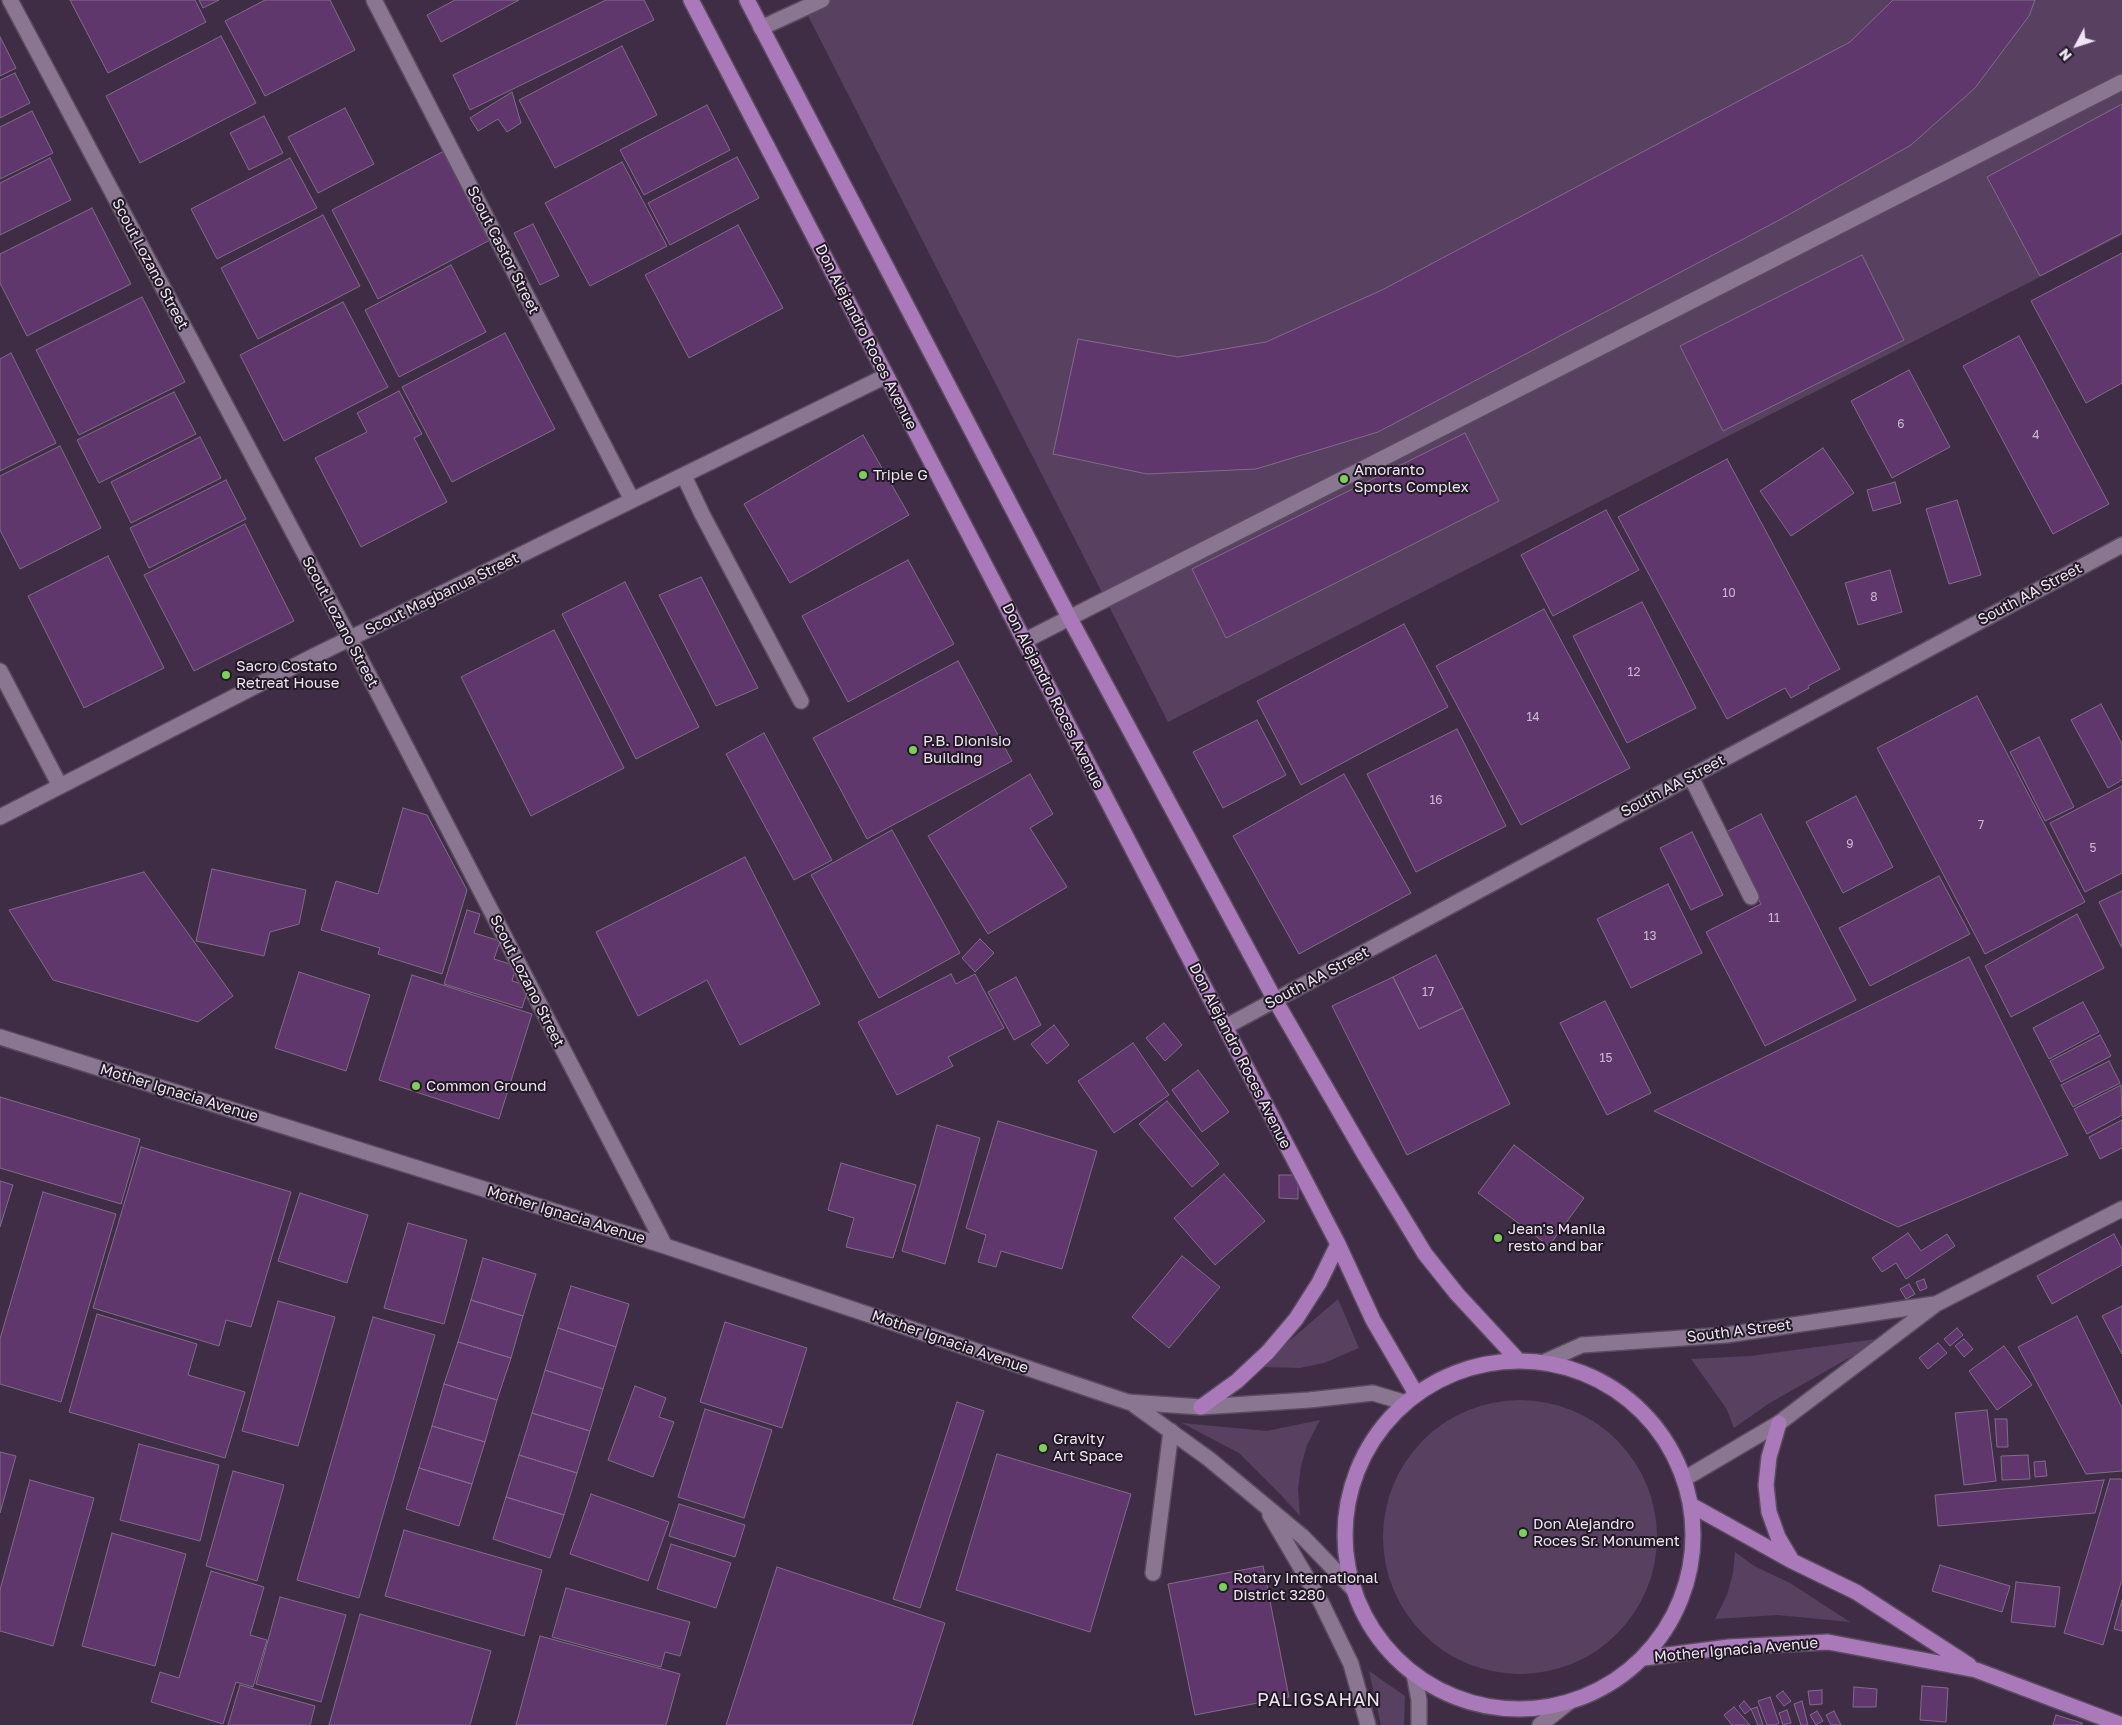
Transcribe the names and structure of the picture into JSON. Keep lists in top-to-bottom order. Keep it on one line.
{"streets":{"main road":["Don Alejandro Roces Avenue","Mother Ignacia Avenue"],"street":["Scout Castor Street","Scout Lozano Street","Scout Magbanua Street","South AA Street","South A Street"]},"crossings":[["Scout Castor Street","Scout Magbanua Street"],["Scout Lozano Street","Scout Magbanua Street"],["Scout Lozano Street","Mother Ignacia Avenue"],["Don Alejandro Roces Avenue","Scout Magbanua Street"],["Don Alejandro Roces Avenue","South AA Street"]],"districts":["PALIGSAHAN"],"places":["Triple G","Amoranto Sports Complex","Sacro Costato Retreat House","P.B. Dionisio Building","Common Ground","Jean's Manila resto and bar","Gravity Art Space","Don Alejandro Roces Sr. Monument","Rotary International District 3280"],"house_numbers":["6","4","10","8","12","14","16","7","9","5","11","13","17","15"],"north":"bottom left"}
